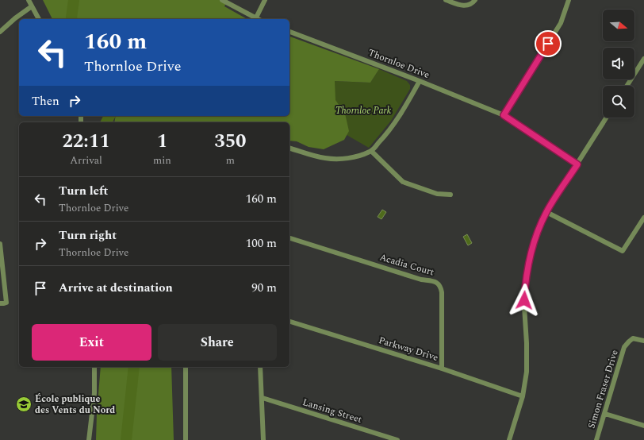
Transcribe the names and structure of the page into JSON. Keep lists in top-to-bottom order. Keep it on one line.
{"streets":{"street":["Thornloe Drive","Acadia Court","Parkway Drive","Simon Fraser Drive","Lansing Street"]},"crossings":[["Acadia Court","Parkway Drive"]],"parks":["Thornloe Park"],"places":{"school or university":["École publique des Vents du Nord"]},"north":"right","page":{"turn":["160 m","Thornloe Drive"],"then":"Then","eta":["22:11","Arrival","1","min","350","m"],"list":[{"name":"Turn left","note":"Thornloe Drive","value":"160 m"},{"name":"Turn right","note":"Thornloe Drive","value":"100 m"},{"name":"Arrive at destination","value":"90 m"}],"buttons":["Exit","Share"]}}
